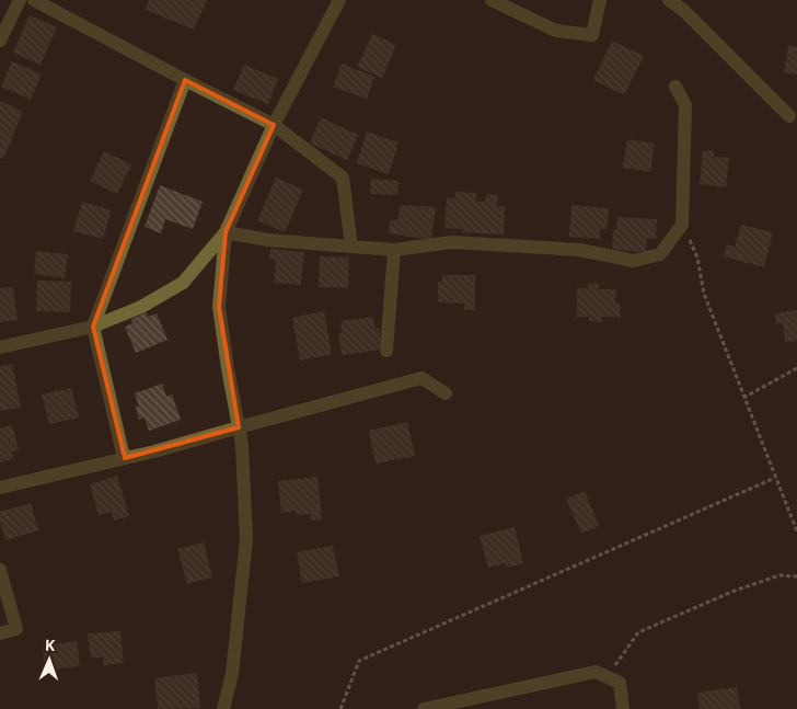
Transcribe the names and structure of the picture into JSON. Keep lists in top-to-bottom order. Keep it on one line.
{"north":"top"}
